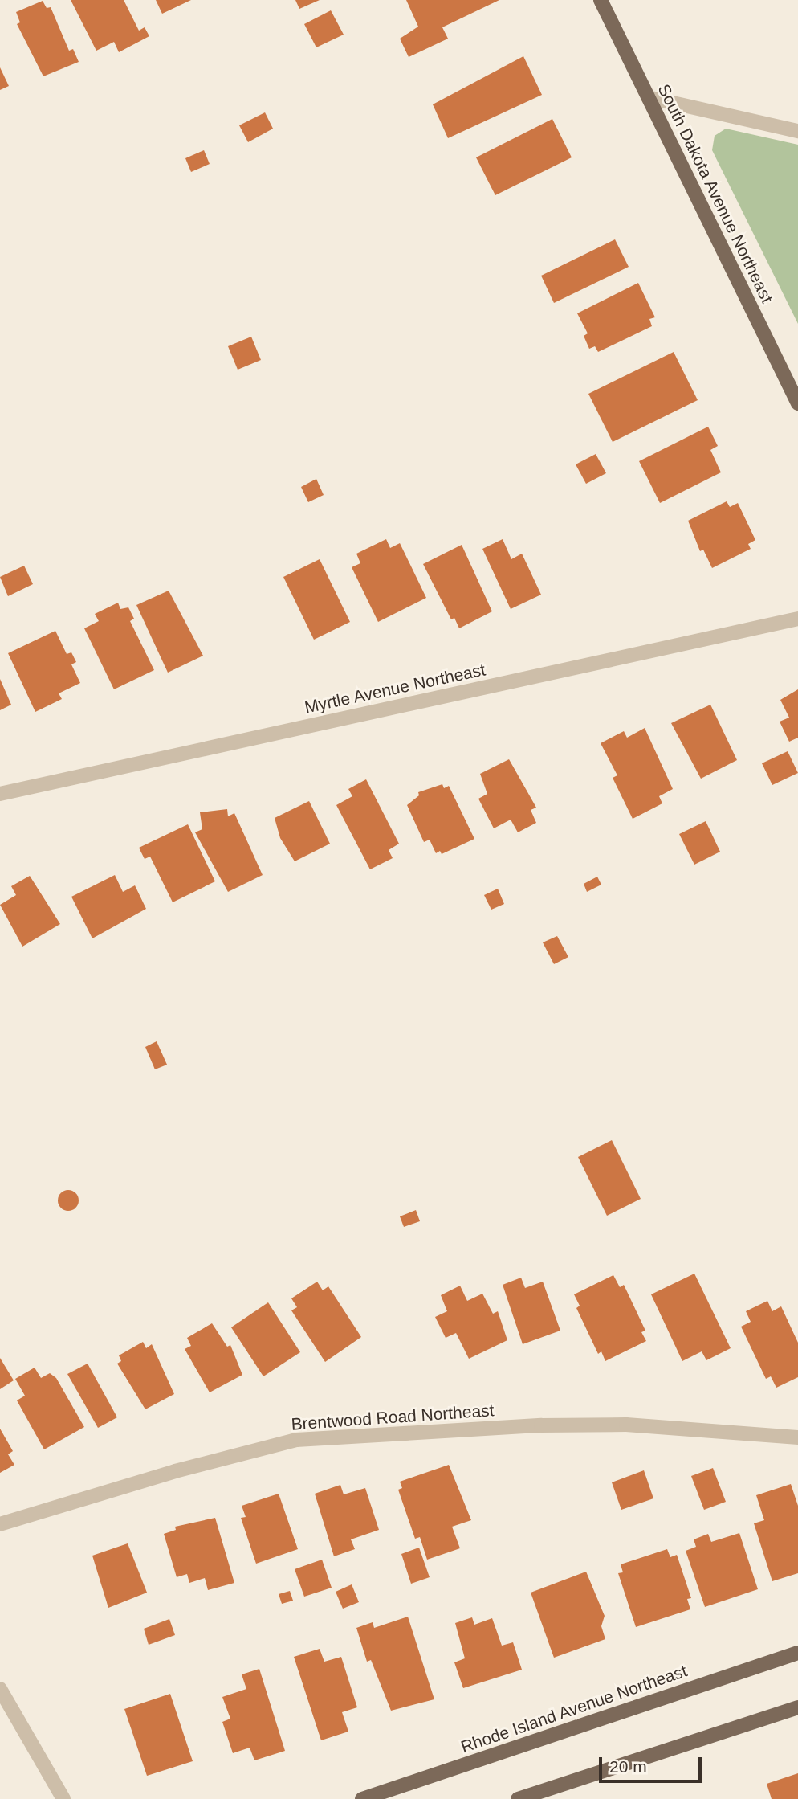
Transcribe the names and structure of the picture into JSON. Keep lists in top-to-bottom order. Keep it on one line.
{"streets":{"main road":["South Dakota Avenue Northeast","Rhode Island Avenue Northeast"],"street":["Myrtle Avenue Northeast","Brentwood Road Northeast"]},"scale_bar":"20 m"}
